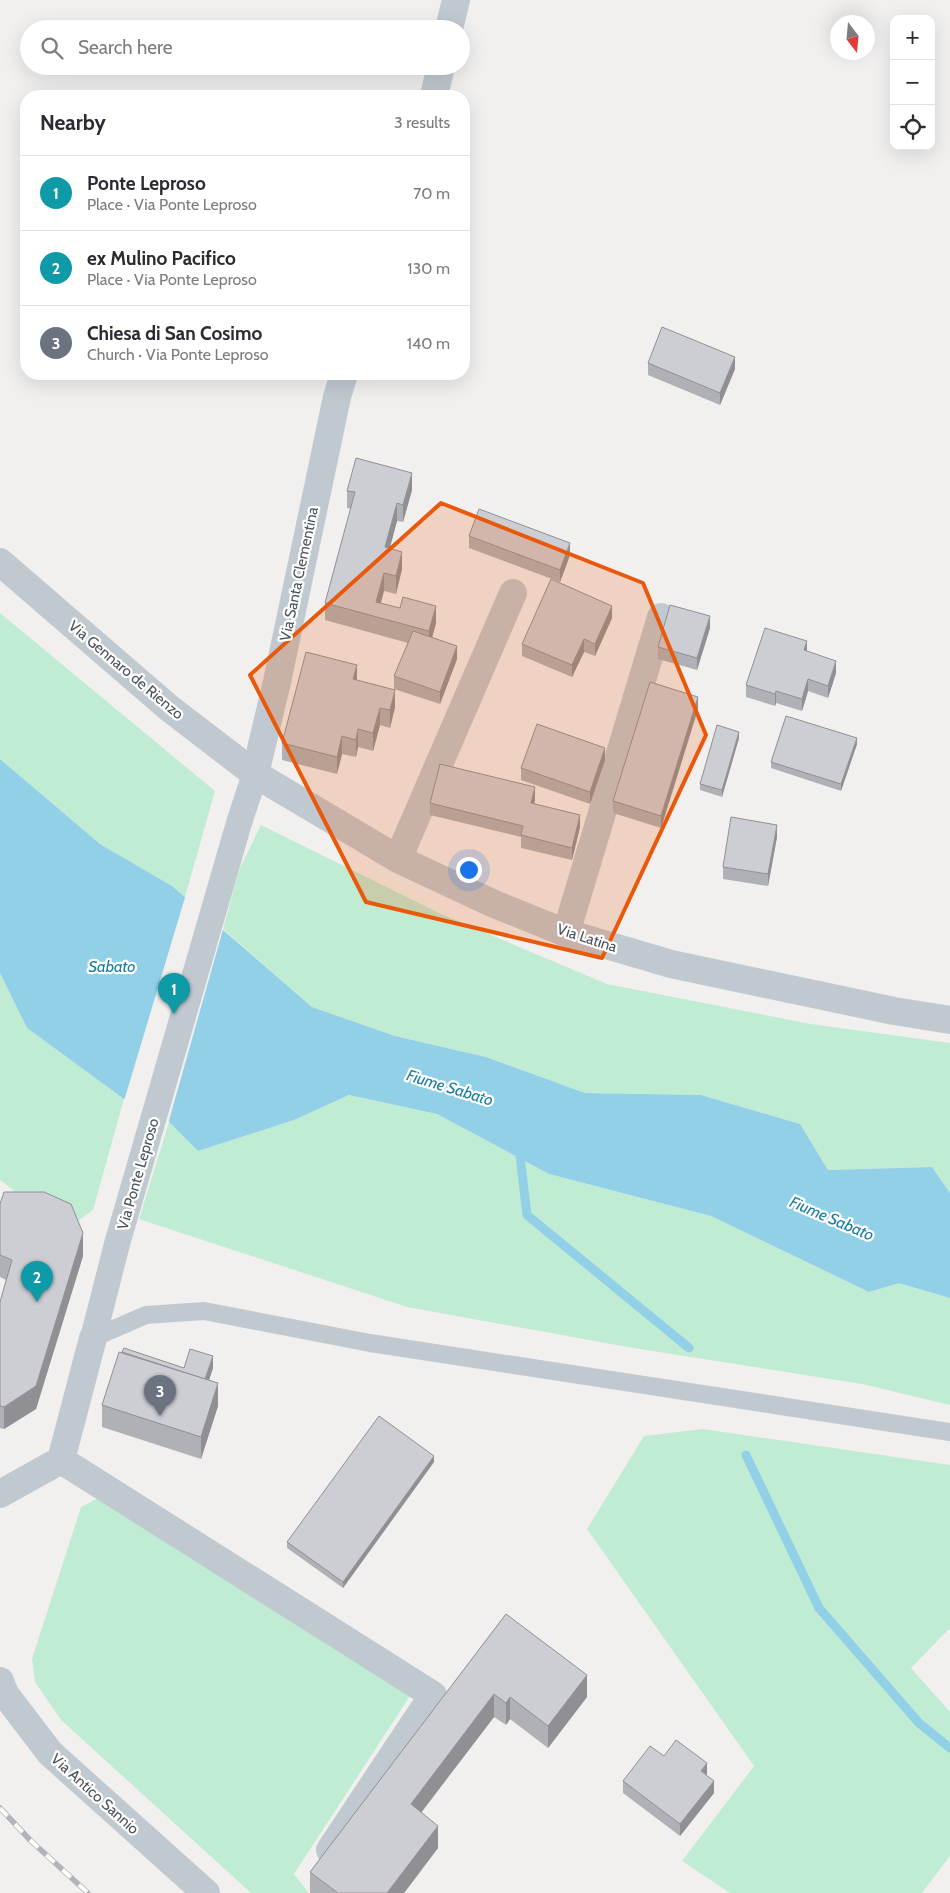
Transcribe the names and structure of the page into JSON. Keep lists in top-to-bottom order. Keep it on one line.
{"streets":{"street":["Via Santa Clementina","Via Gennaro de Rienzo","Via Latina","Via Ponte Leproso","Via Antico Sannio"]},"crossings":[["Via Santa Clementina","Via Gennaro de Rienzo"],["Via Santa Clementina","Via Latina"],["Via Santa Clementina","Via Ponte Leproso"],["Via Gennaro de Rienzo","Via Latina"],["Via Gennaro de Rienzo","Via Ponte Leproso"],["Via Latina","Via Ponte Leproso"]],"water":["Sabato","Fiume Sabato"],"north":"bottom","page":{"map_buttons":["+","−"],"search":"Search here","heading":["Nearby","3 results"],"list":[{"mark":"1","name":"Ponte Leproso","note":"Place · Via Ponte Leproso","value":"70 m"},{"mark":"2","name":"ex Mulino Pacifico","note":"Place · Via Ponte Leproso","value":"130 m"},{"mark":"3","name":"Chiesa di San Cosimo","note":"Church · Via Ponte Leproso","value":"140 m"}],"pins":["1","2","3"]}}
